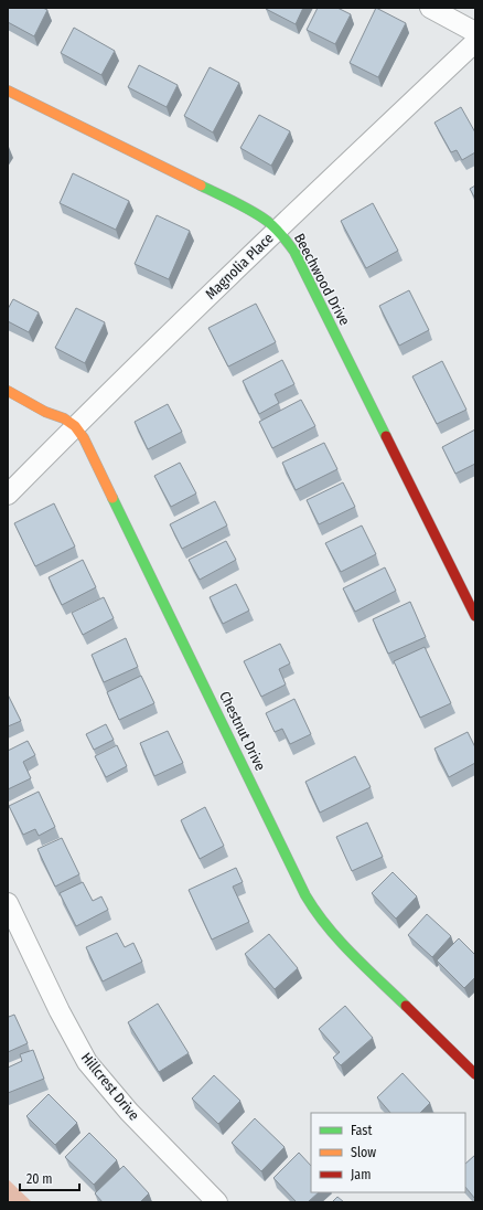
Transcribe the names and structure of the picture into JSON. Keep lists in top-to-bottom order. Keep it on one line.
{"streets":{"street":["Magnolia Place","Beechwood Drive","Chestnut Drive","Hillcrest Drive"]},"crossings":[["Magnolia Place","Beechwood Drive"],["Magnolia Place","Chestnut Drive"]],"legend":["Fast","Slow","Jam"],"scale_bar":"20 m"}
